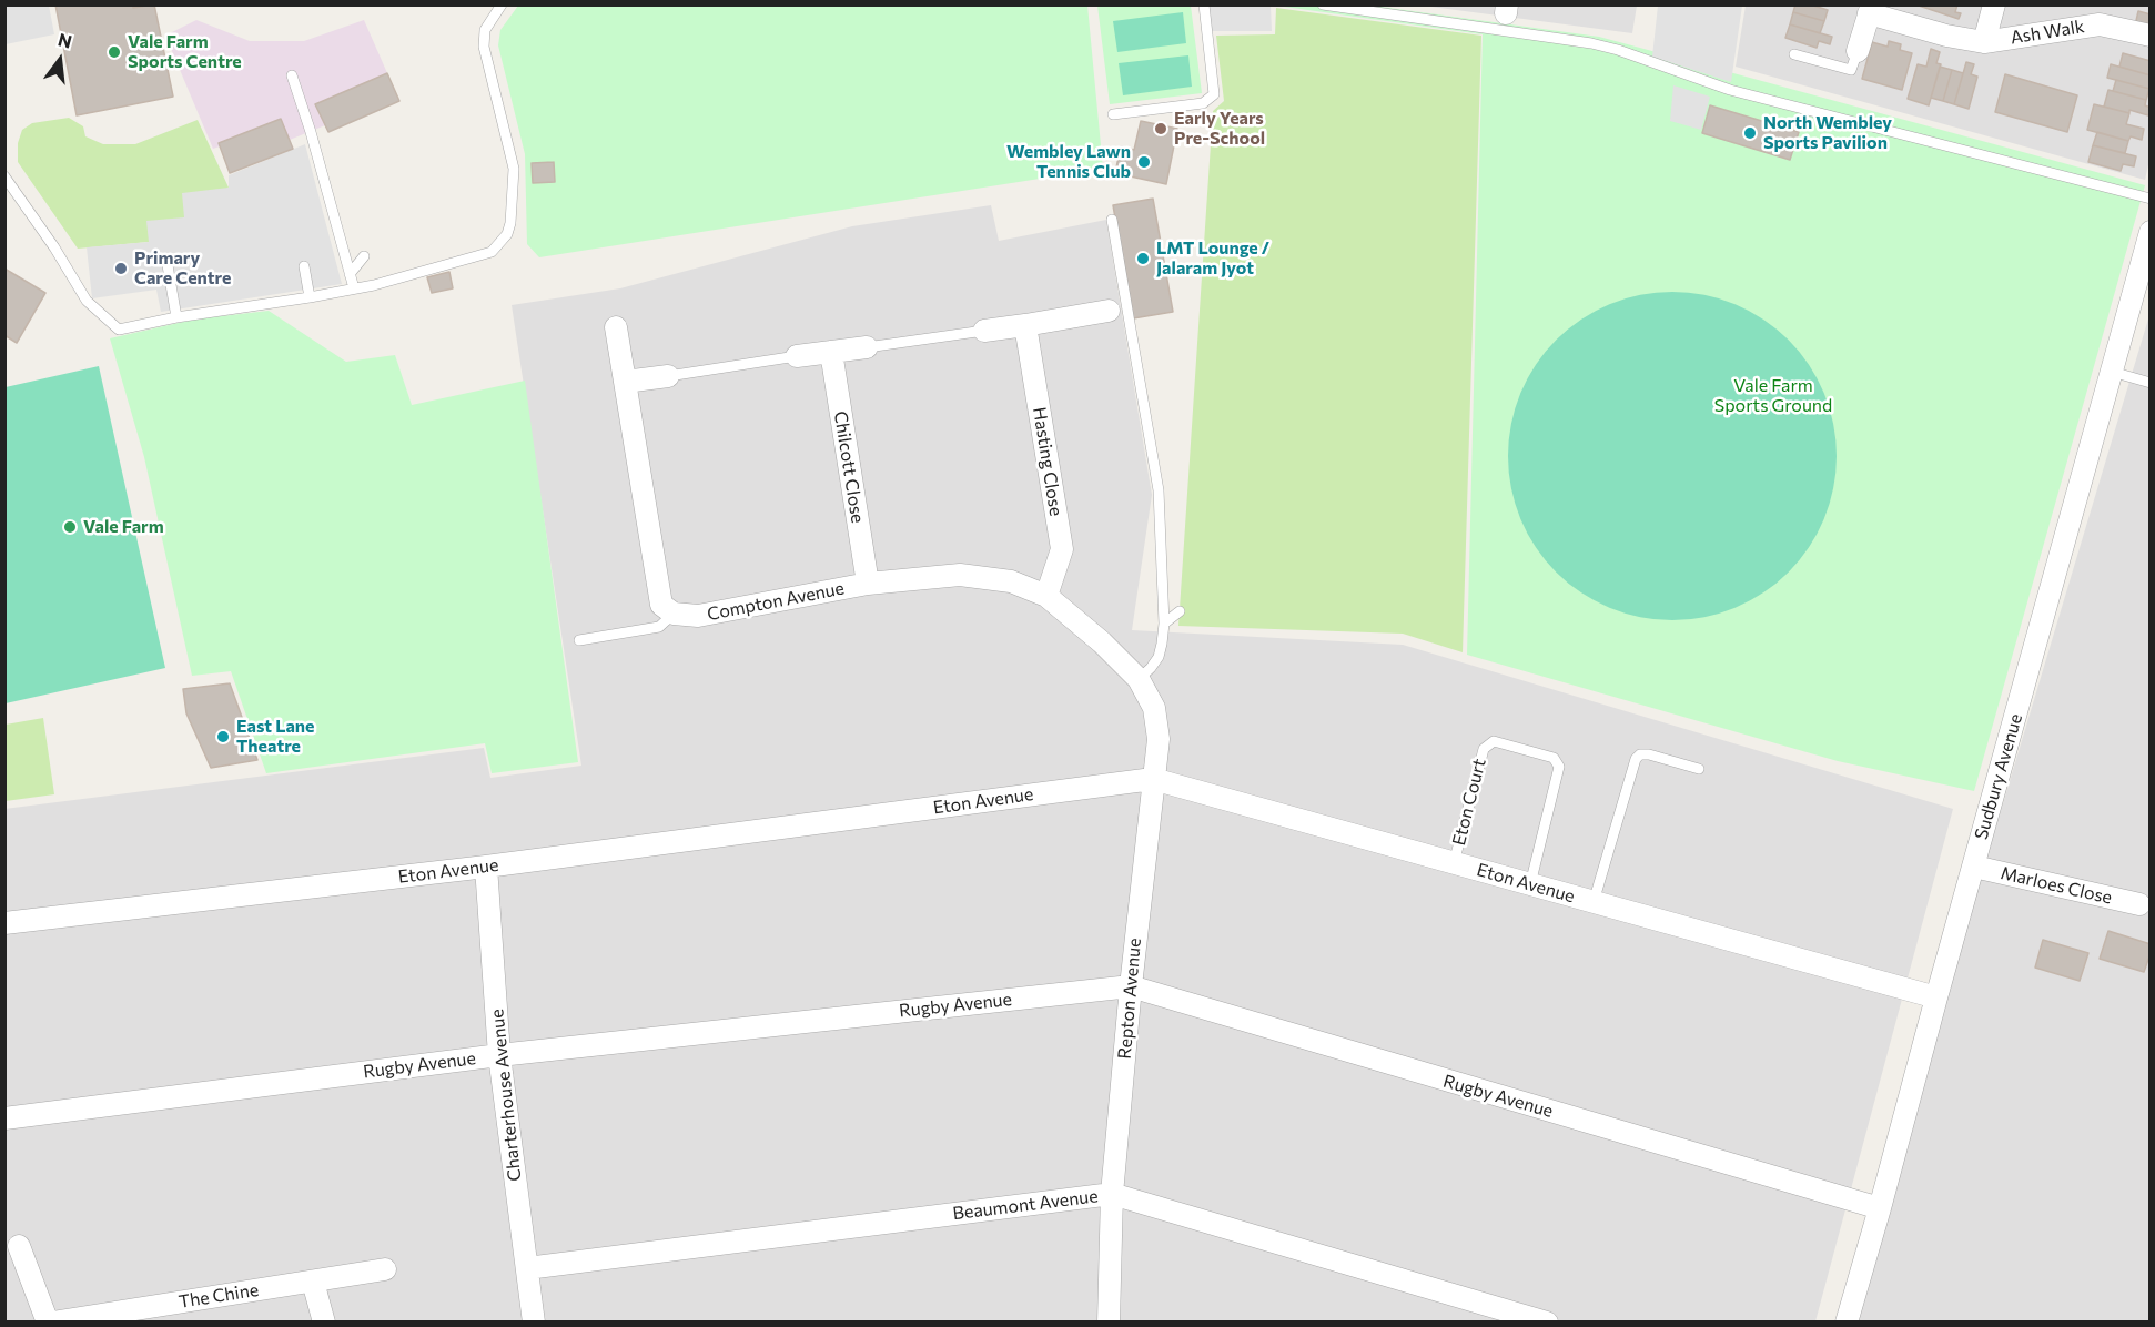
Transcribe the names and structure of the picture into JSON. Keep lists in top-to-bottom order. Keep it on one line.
{"streets":{"street":["Ash Walk","Hasting Close","Chilcott Close","Compton Avenue","Sudbury Avenue","Eton Avenue","Marloes Close","Repton Avenue","Rugby Avenue","Charterhouse Avenue","Beaumont Avenue","The Chine"],"lane":["Eton Court"]},"crossings":[["Hasting Close","Compton Avenue"],["Chilcott Close","Compton Avenue"],["Compton Avenue","Repton Avenue"],["Sudbury Avenue","Eton Avenue"],["Sudbury Avenue","Marloes Close"],["Sudbury Avenue","Rugby Avenue"],["Eton Avenue","Eton Court"],["Eton Avenue","Repton Avenue"],["Eton Avenue","Charterhouse Avenue"],["Repton Avenue","Rugby Avenue"],["Repton Avenue","Beaumont Avenue"],["Rugby Avenue","Charterhouse Avenue"],["Charterhouse Avenue","Beaumont Avenue"]],"parks":["Vale Farm Sports Ground"],"places":["Vale Farm Sports Centre","Early Years Pre-School","North Wembley Sports Pavilion","Wembley Lawn Tennis Club","LMT Lounge / Jalaram Jyot","Primary Care Centre","Vale Farm","East Lane Theatre"],"north":"top"}
